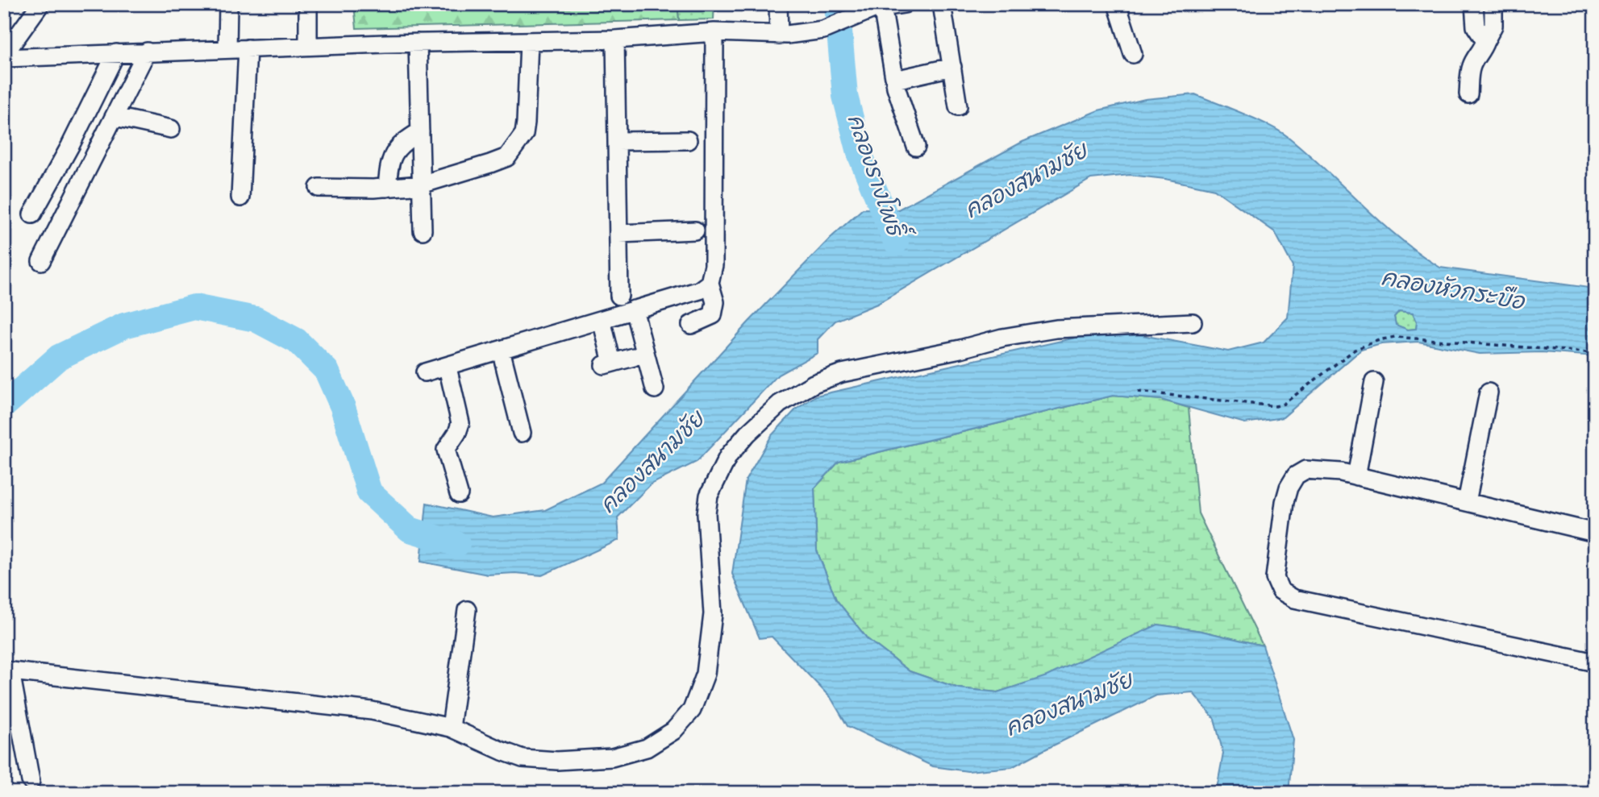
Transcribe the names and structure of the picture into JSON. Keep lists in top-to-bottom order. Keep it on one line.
{"water":["คลองรางโพธิ์","คลองสนามชัย","คลองหัวกระบือ"]}
